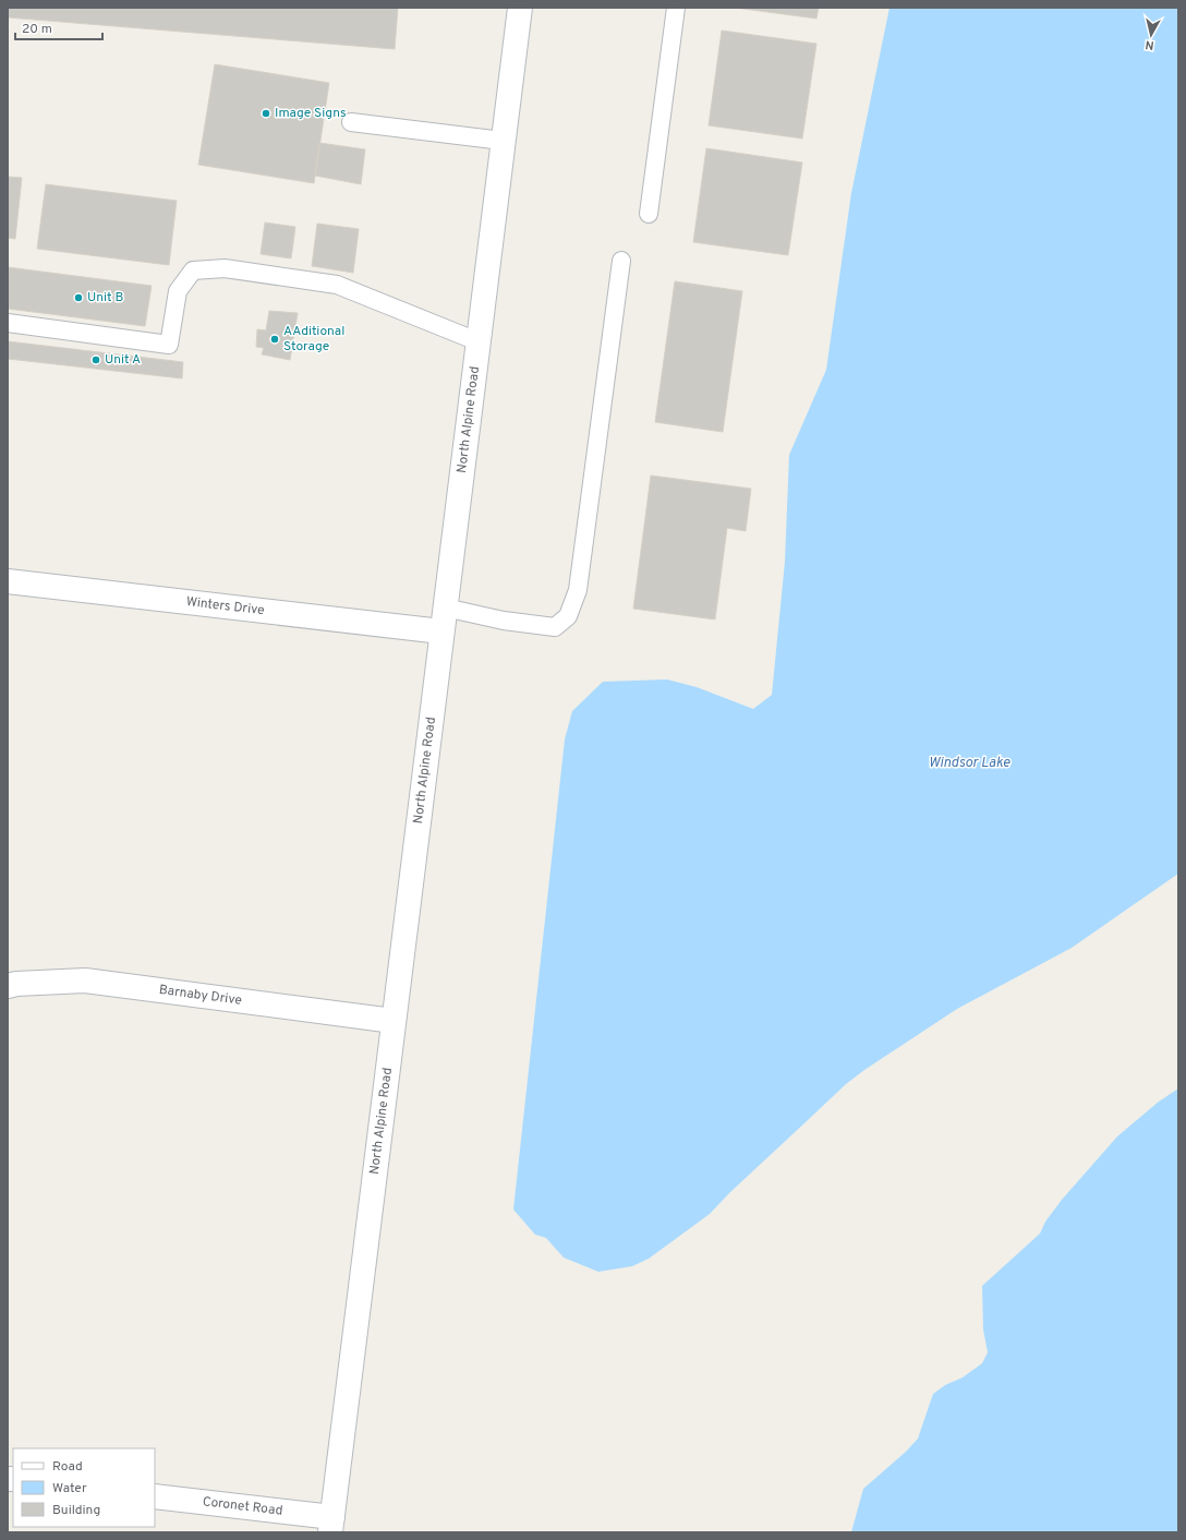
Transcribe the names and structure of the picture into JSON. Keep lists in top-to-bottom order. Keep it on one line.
{"streets":{"main road":["North Alpine Road","Winters Drive","Barnaby Drive","Coronet Road"]},"crossings":[["North Alpine Road","Winters Drive"],["North Alpine Road","Barnaby Drive"],["North Alpine Road","Coronet Road"]],"water":["Windsor Lake"],"places":["Image Signs","Unit B","AAditional Storage","Unit A"],"legend":["Road","Water","Building"],"scale_bar":"20 m","north":"bottom"}
